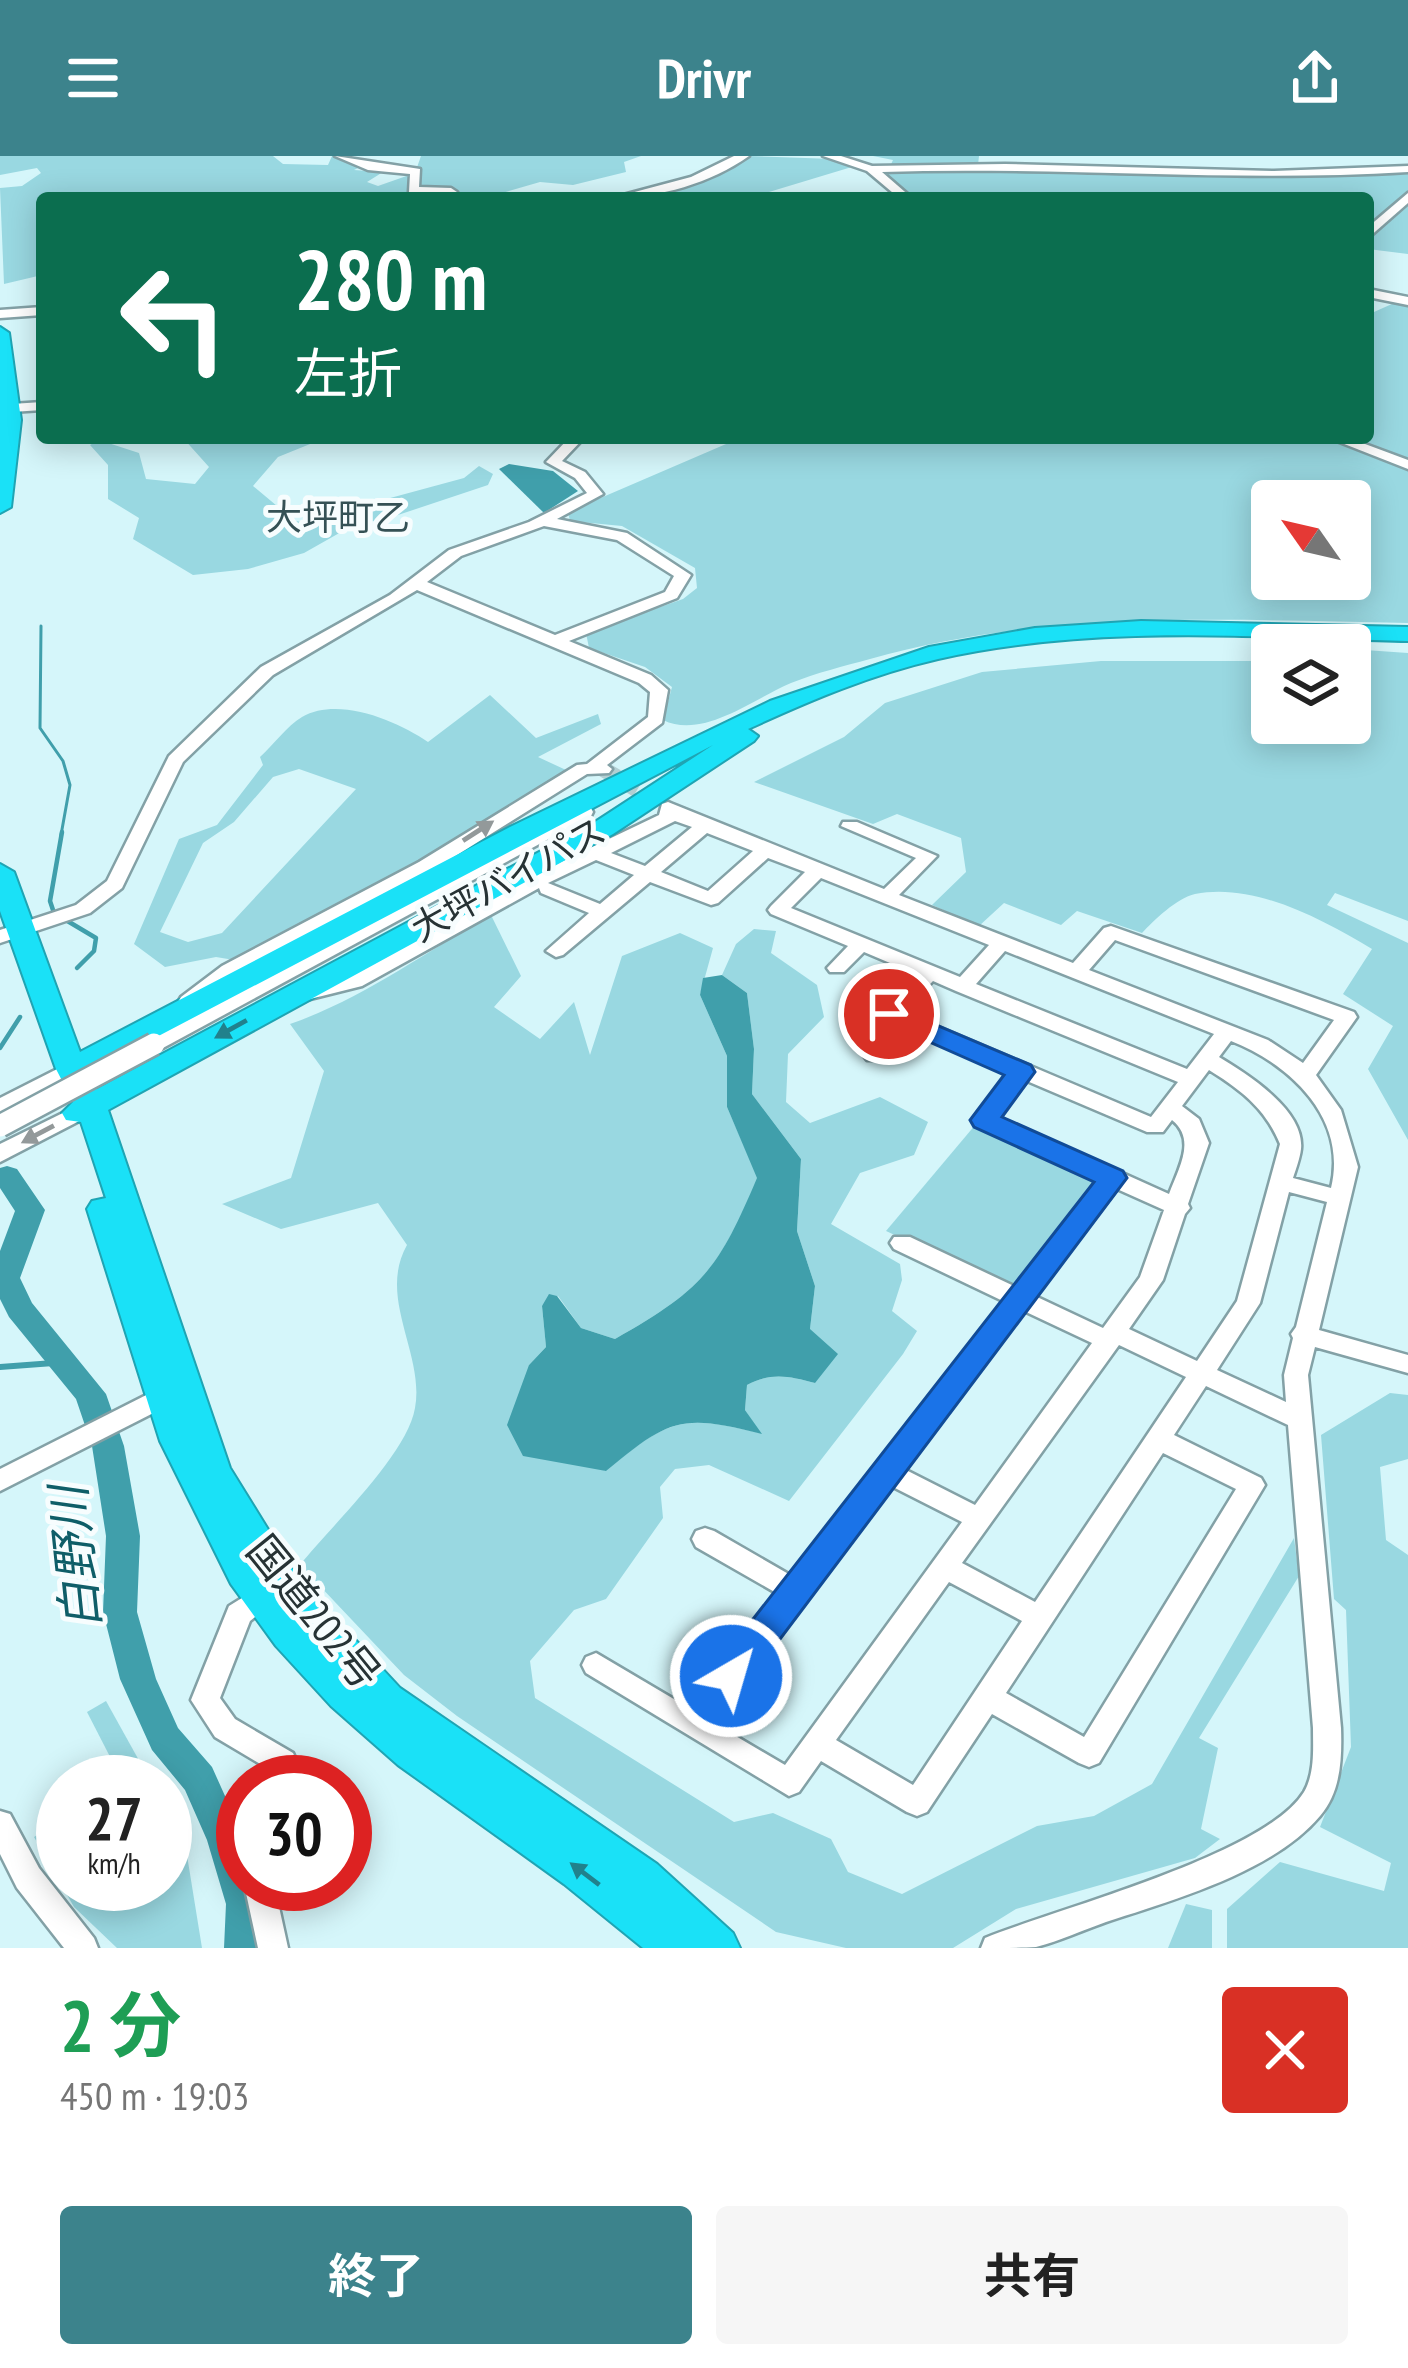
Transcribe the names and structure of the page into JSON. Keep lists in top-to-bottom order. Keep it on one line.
{"streets":{"highway":["大坪バイパス","国道202号"]},"crossings":[["大坪バイパス","国道202号"]],"districts":["大坪町乙"],"water":["白野川"],"north":"top left","page":{"header":"Drivr","turn":["280 m","左折"],"speed":"27 km/h","limit":"30","heading":["2 分","450 m · 19:03"],"buttons":["終了","共有"]}}
